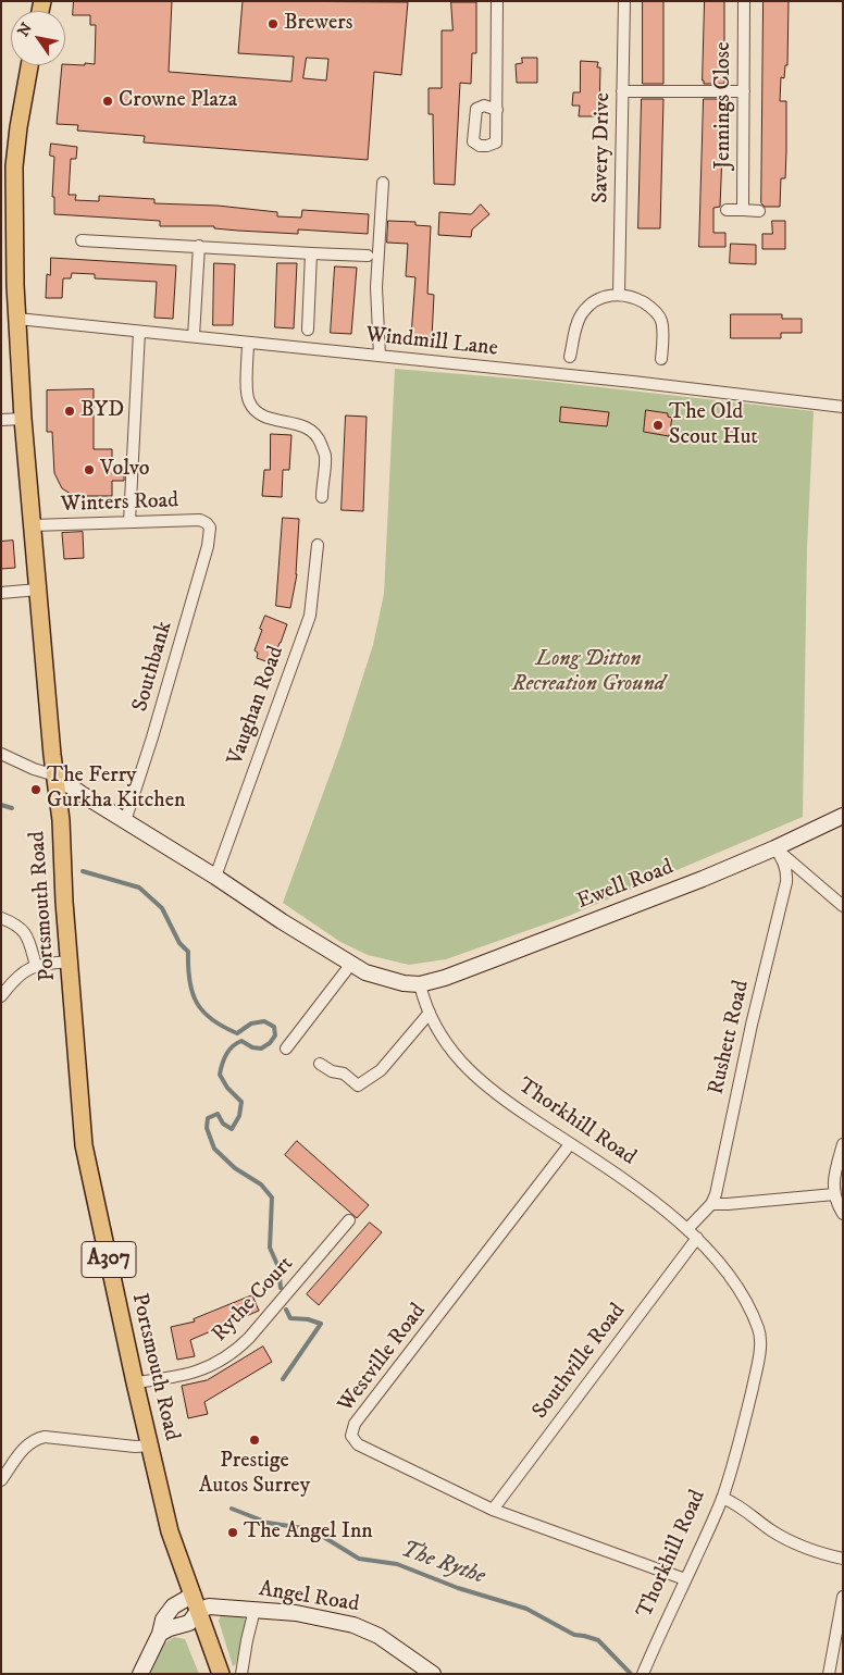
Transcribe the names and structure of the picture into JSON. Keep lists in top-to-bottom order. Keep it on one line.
{"streets":{"main road":["Portsmouth Road","A307"],"street":["Jennings Close","Savery Drive","Windmill Lane","Winters Road","Southbank","Vaughan Road","Ewell Road","Rushett Road","Thorkhill Road","Rythe Court","Westville Road","Southville Road","Angel Road"]},"crossings":[["Windmill Lane","Portsmouth Road"],["Winters Road","Southbank"],["Winters Road","Portsmouth Road"],["Ewell Road","Rushett Road"],["Ewell Road","Thorkhill Road"],["Portsmouth Road","Rythe Court"],["Portsmouth Road","Angel Road"],["Rushett Road","Thorkhill Road"],["Thorkhill Road","Westville Road"],["Thorkhill Road","Southville Road"],["Westville Road","Southville Road"]],"water":["The Rythe"],"parks":["Long Ditton Recreation Ground"],"places":["Brewers","Crowne Plaza","BYD","The Old Scout Hut","Volvo","The Ferry Gurkha Kitchen","Prestige Autos Surrey","The Angel Inn"],"north":"top left"}
